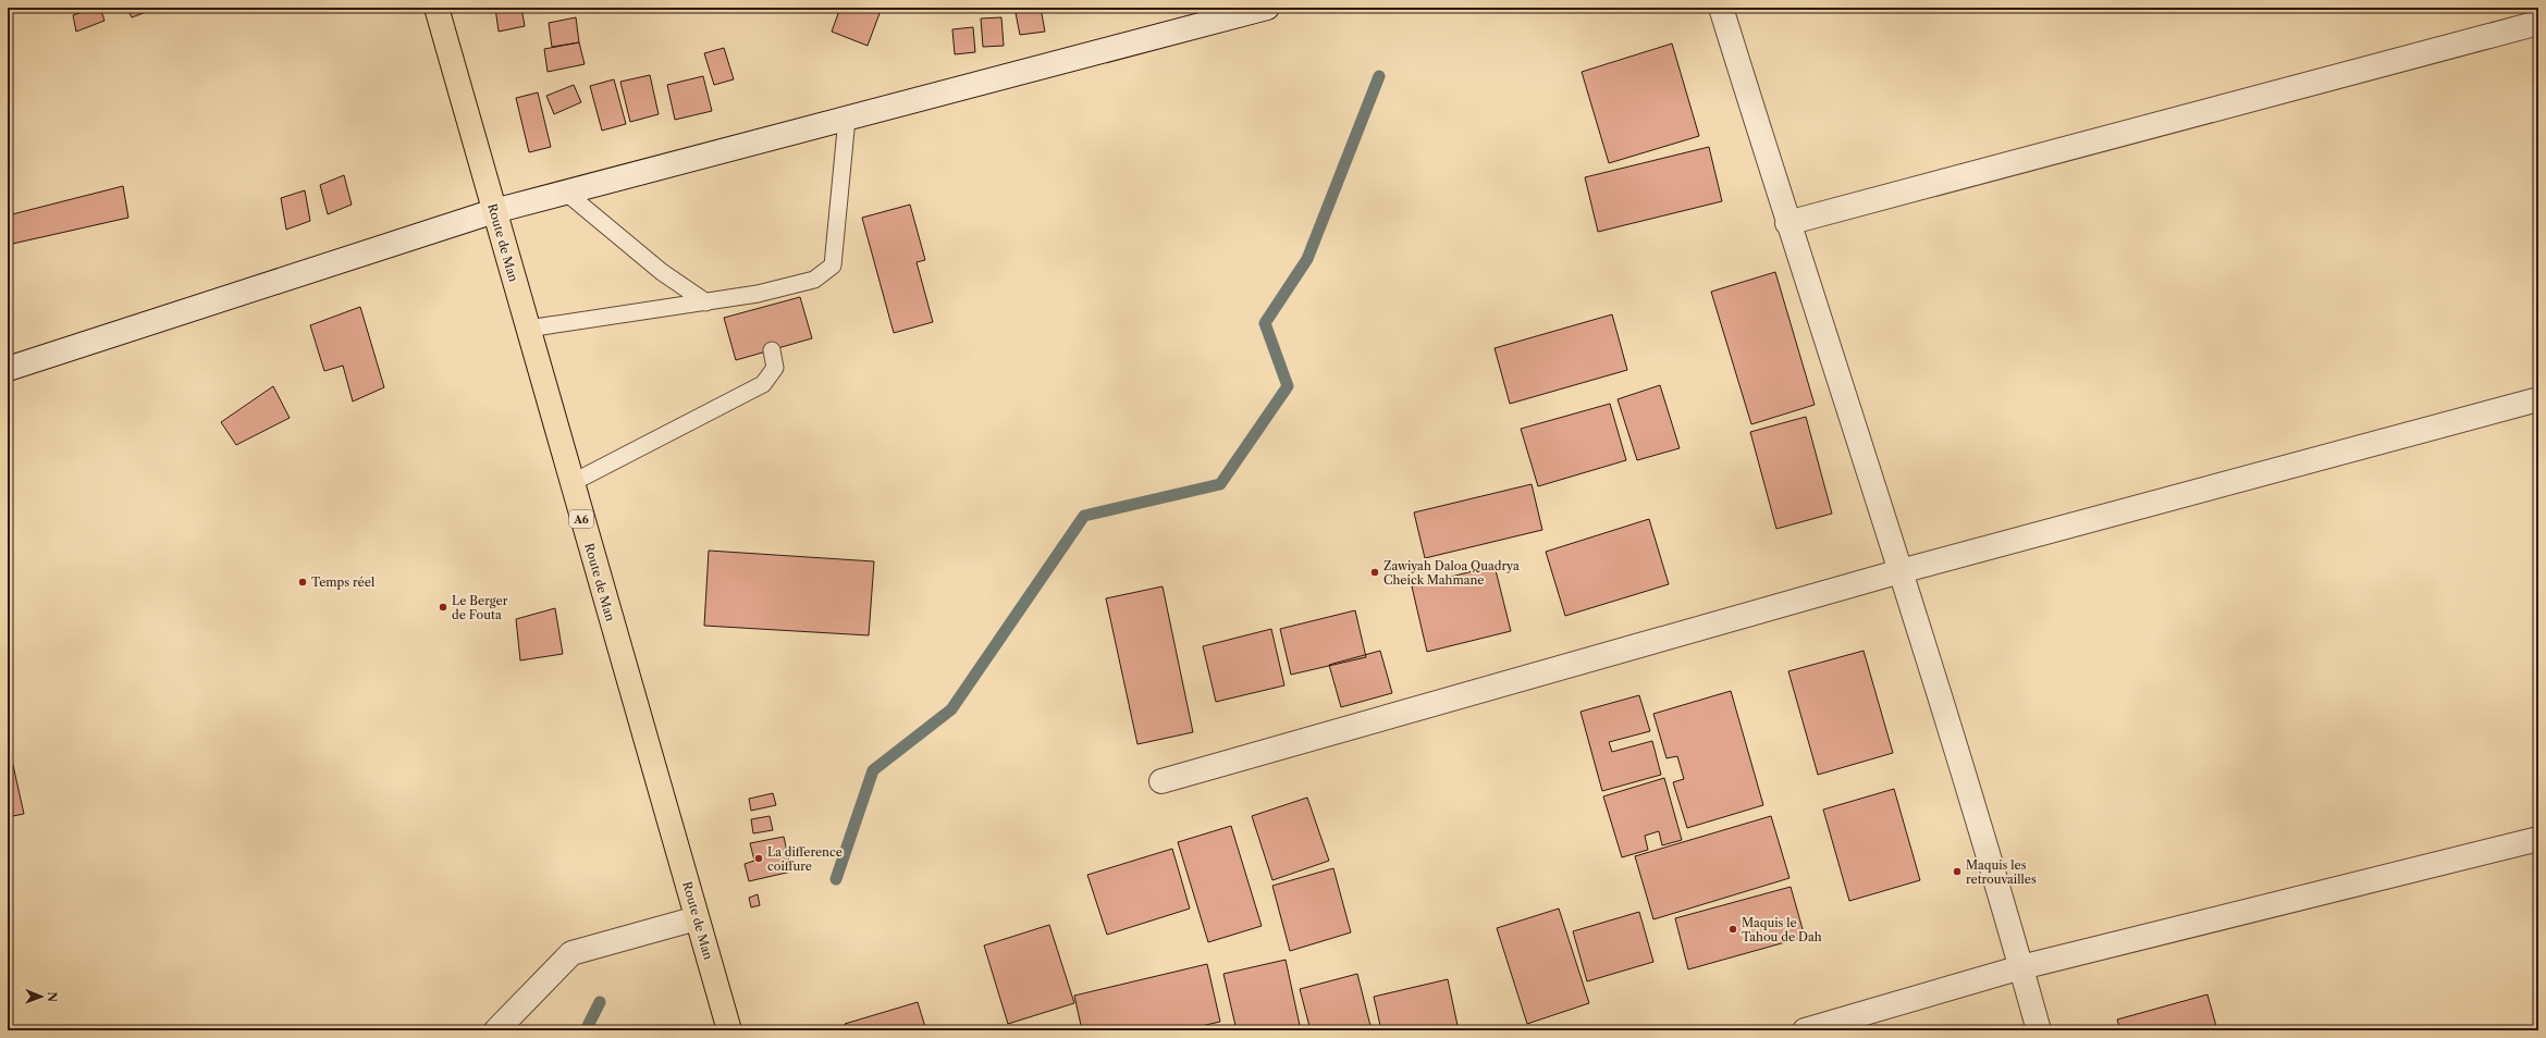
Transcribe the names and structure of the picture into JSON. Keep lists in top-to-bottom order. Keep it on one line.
{"streets":{"highway":["Route de Man","A6"]},"places":["Zawiyah Daloa Quadrya Cheick Mahmane","Temps réel","Le Berger de Fouta","La difference coiffure","Maquis les retrouvailles","Maquis le Tahou de Dah"],"north":"right"}
